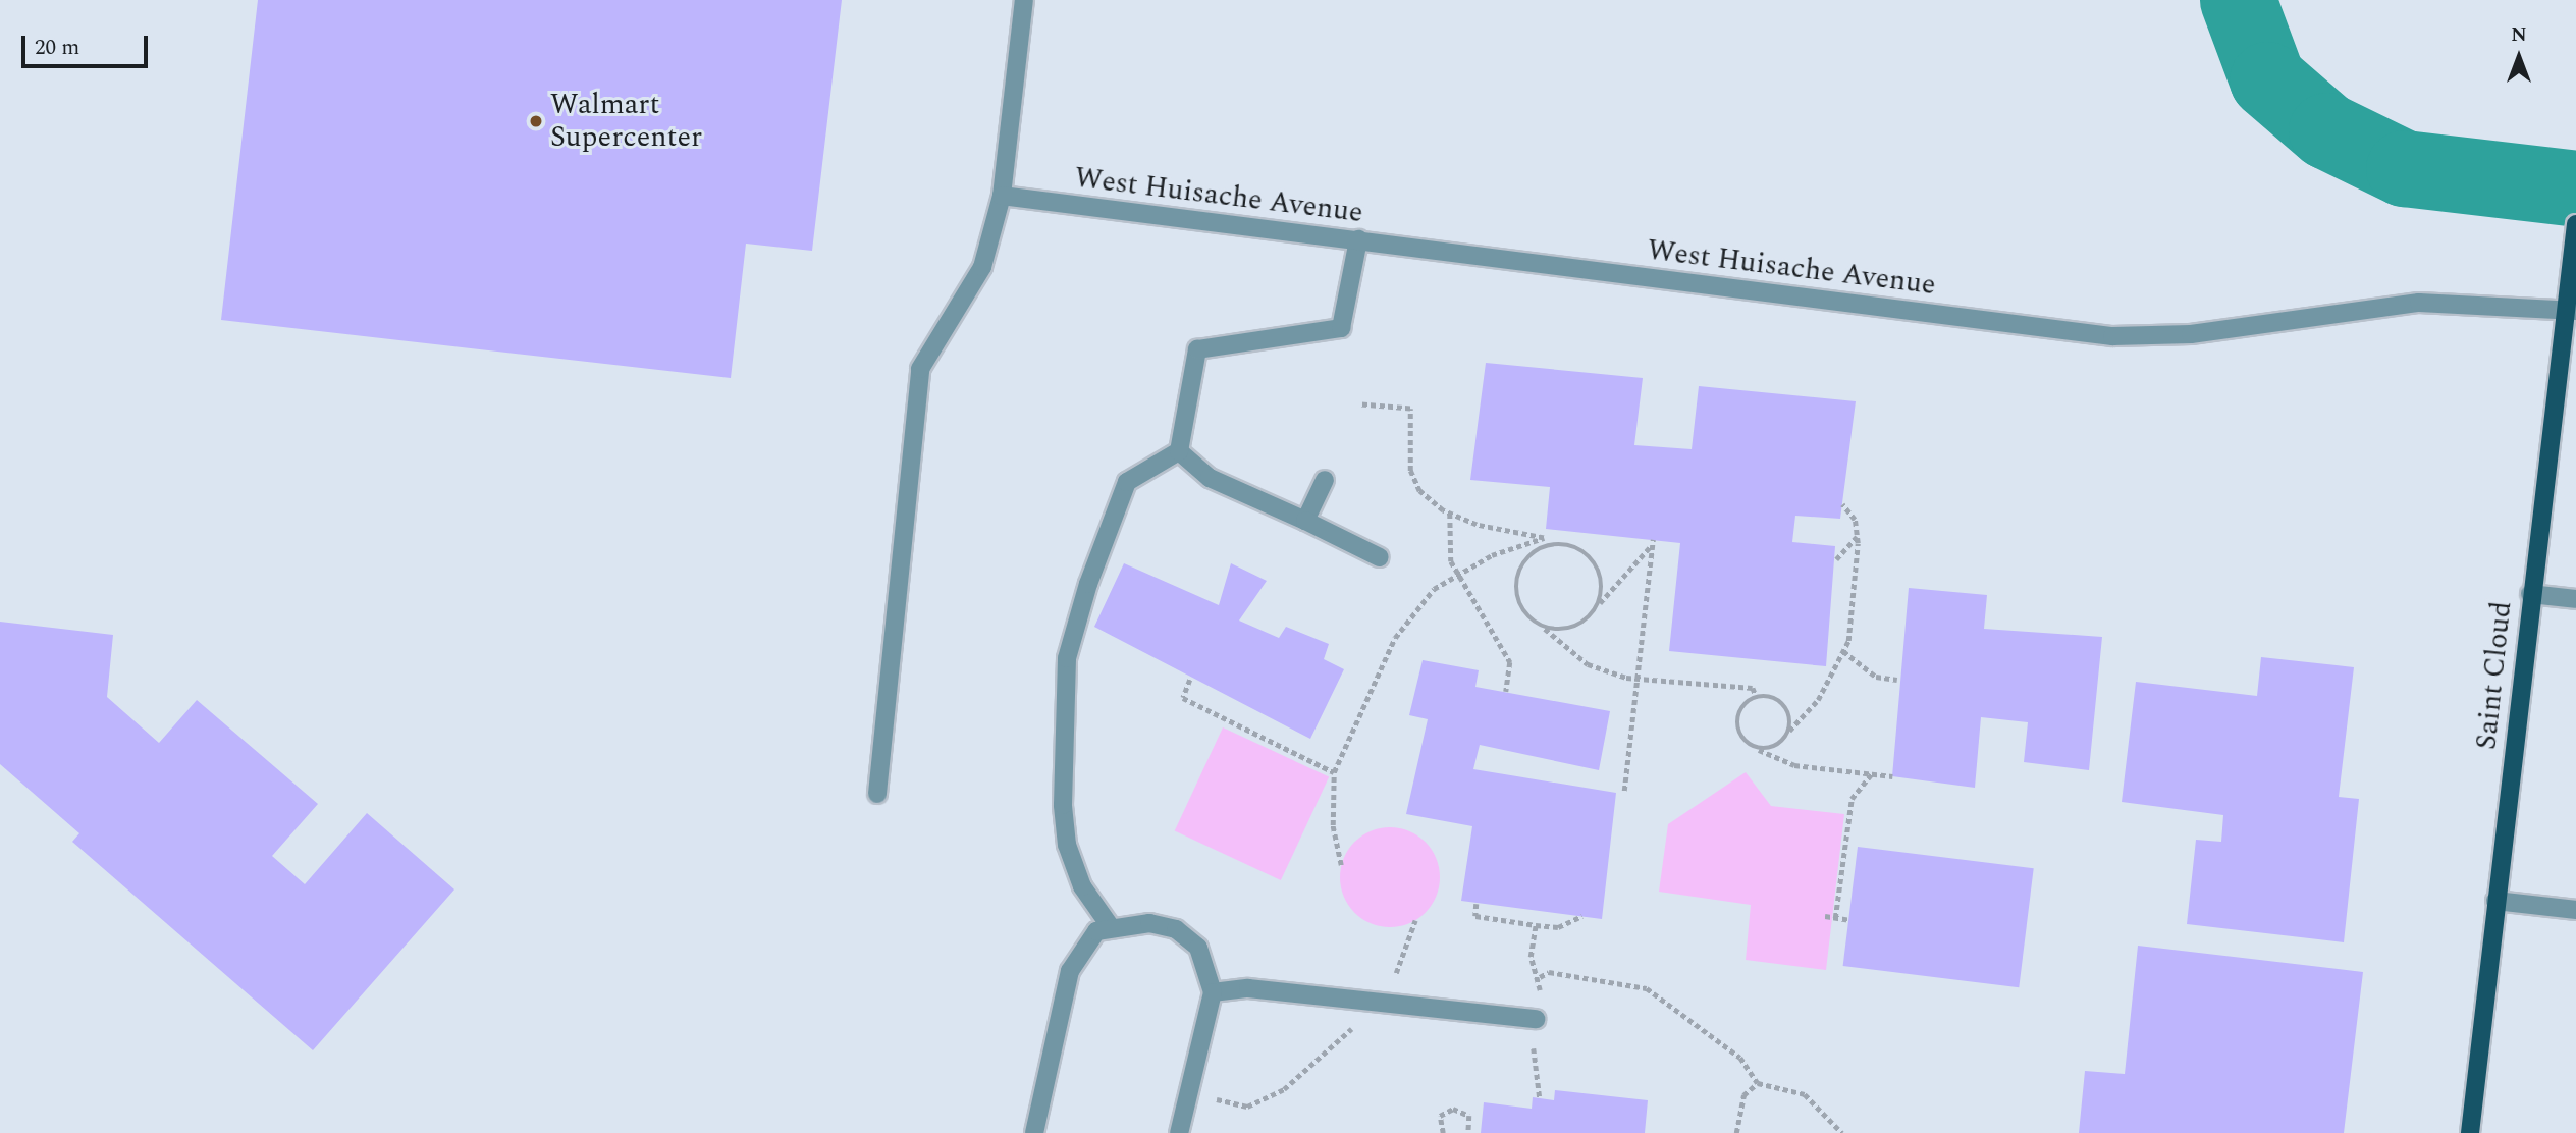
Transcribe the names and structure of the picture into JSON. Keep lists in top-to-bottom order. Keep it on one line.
{"streets":{"main road":["Saint Cloud"],"street":["West Huisache Avenue"]},"crossings":[["West Huisache Avenue","Saint Cloud"]],"places":["Walmart Supercenter"],"scale_bar":"20 m","north":"top"}
